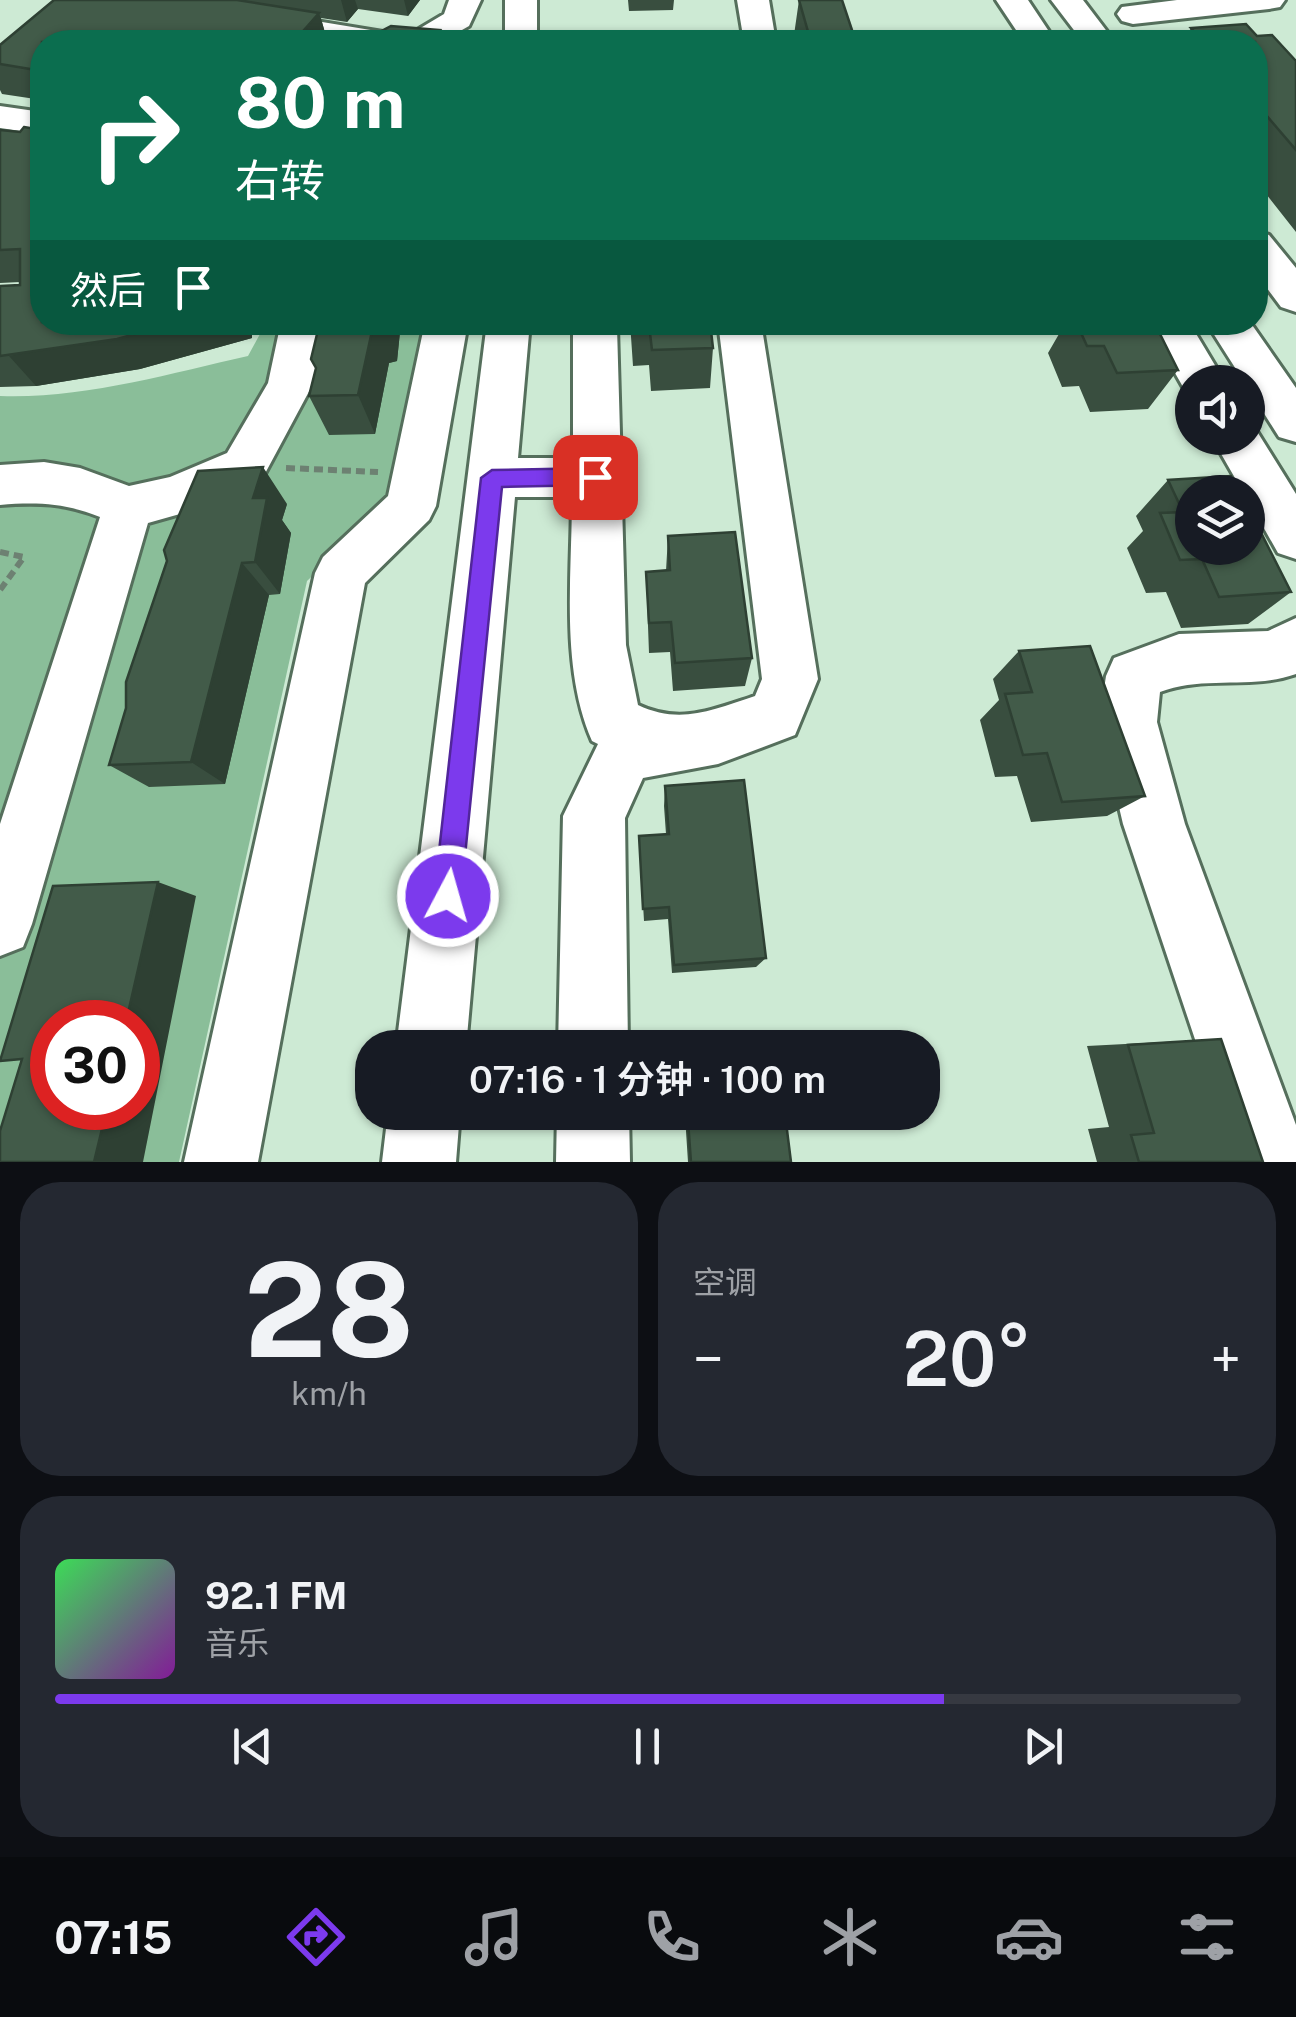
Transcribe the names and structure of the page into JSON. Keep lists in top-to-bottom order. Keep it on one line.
{"page":{"turn":["80 m","右转"],"then":"然后","limit":"30","trip":"07:16 · 1 分钟 · 100 m","tile":[["28","km/h"],"空调"],"heat":["−","20°","+"],"song":["92.1 FM","音乐"],"tabs":"07:15"}}
